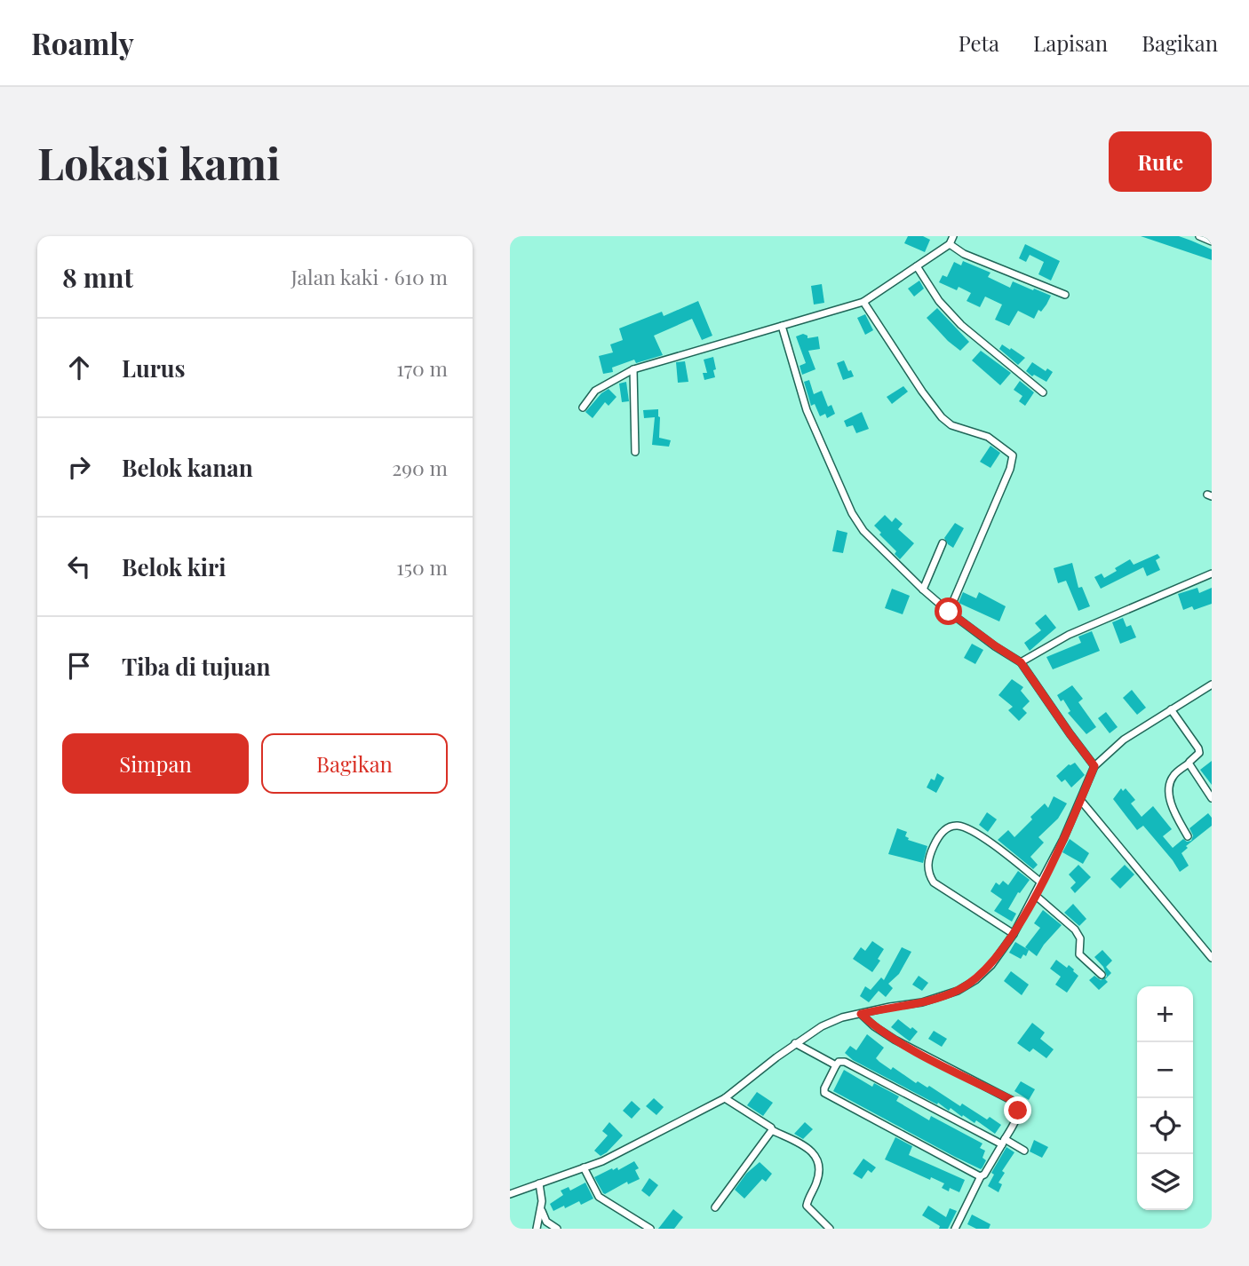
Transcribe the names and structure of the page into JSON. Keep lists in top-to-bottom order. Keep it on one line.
{"page":{"header":"Roamly","nav":["Peta","Lapisan","Bagikan"],"buttons":["Rute",["Simpan","Bagikan"]],"title":"Lokasi kami","heading":["8 mnt","Jalan kaki · 610 m"],"list":[["Lurus","170 m"],["Belok kanan","290 m"],["Belok kiri","150 m"],"Tiba di tujuan"],"map_buttons":["+","−"]}}
